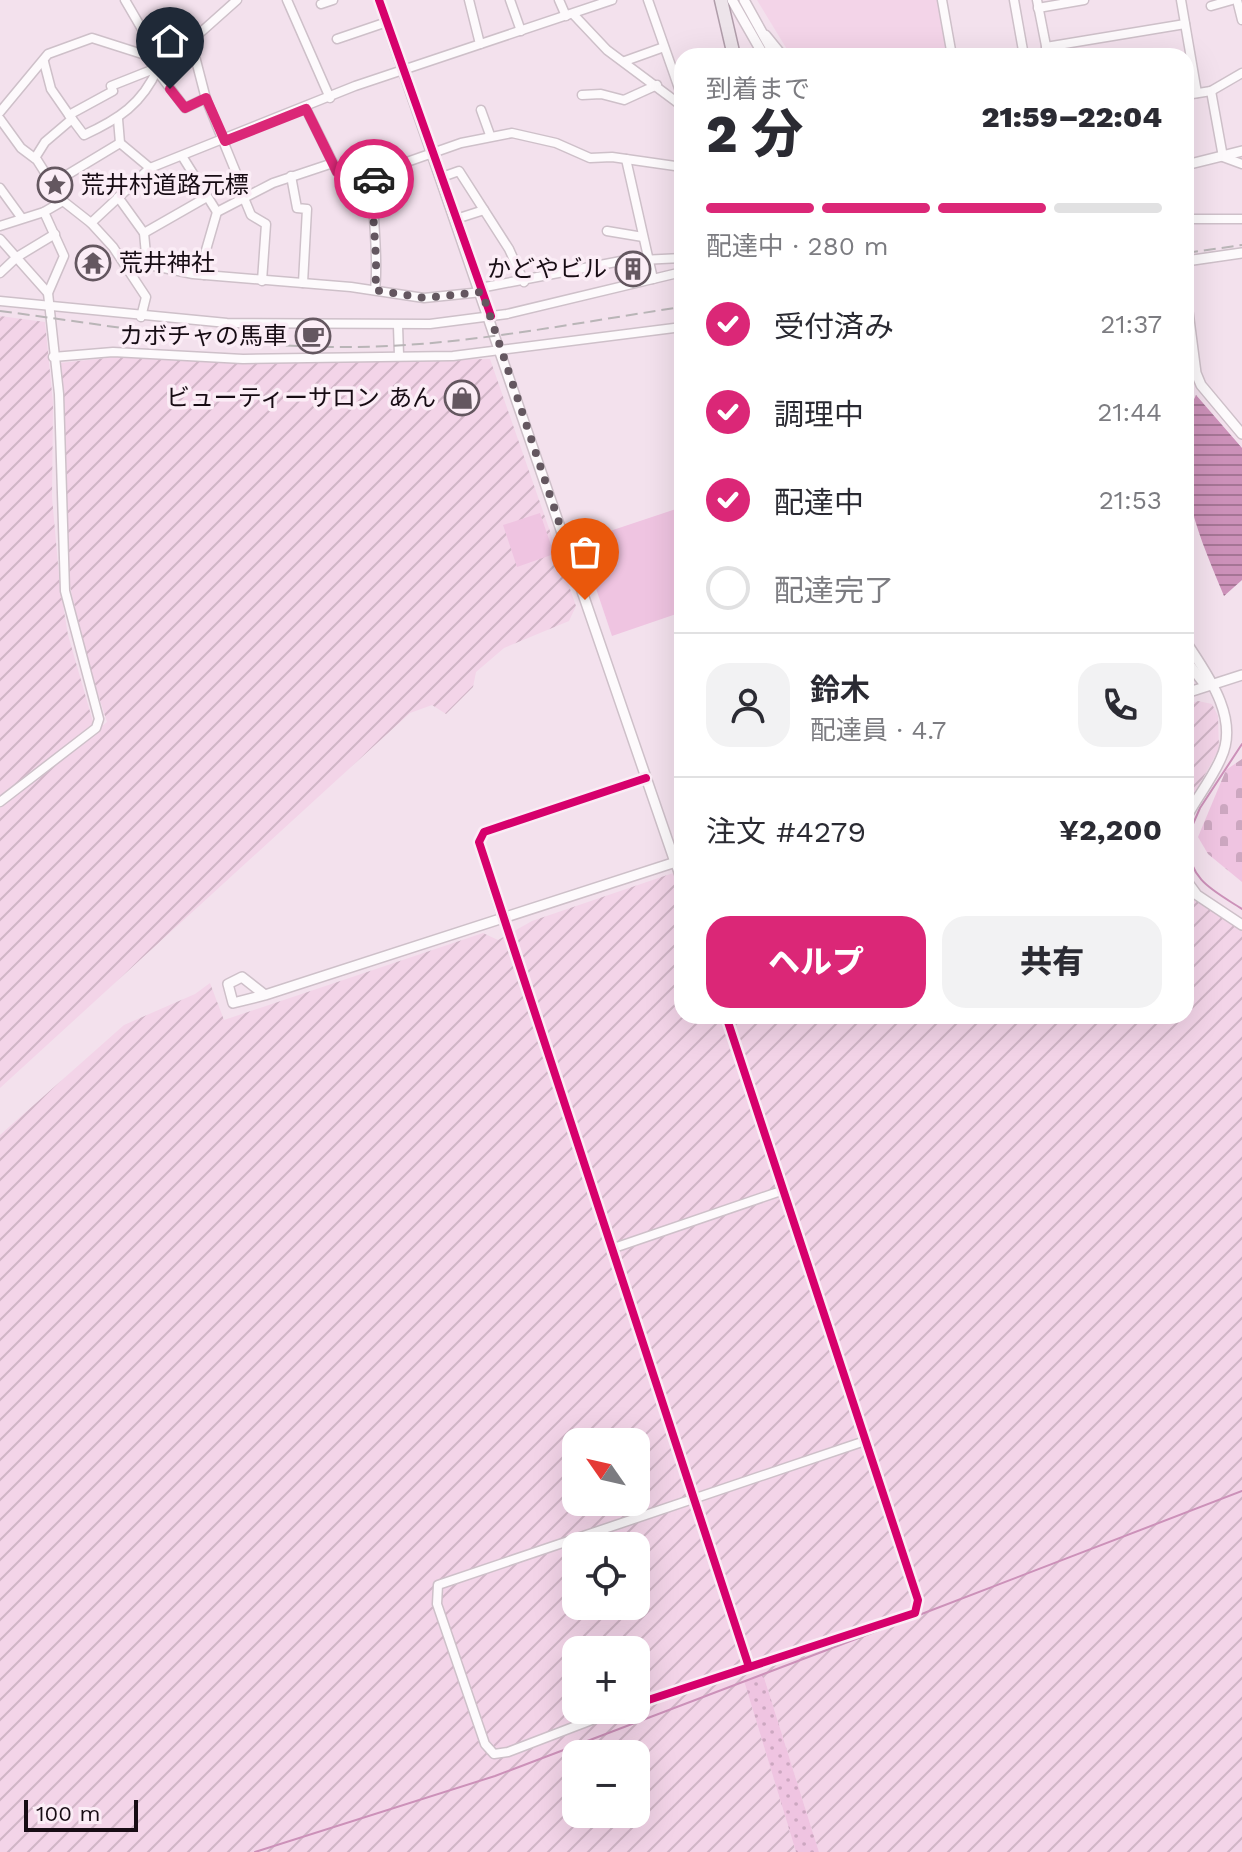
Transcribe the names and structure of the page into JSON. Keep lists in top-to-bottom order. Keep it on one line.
{"places":{"place":["荒井村道路元標"],"temple":["荒井神社"],"building":["かどやビル"],"cafe":["カボチャの馬車"],"shop":["ビューティーサロン あん"]},"scale_bar":"100 m","north":"top left","page":{"heading":["2 分","到着まで","21:59–22:04"],"panel":["鈴木","配達員 · 4.7","注文 #4279","¥2,200"],"bar":"配達中 · 280 m","list":[["受付済み","21:37"],["調理中","21:44"],["配達中","21:53"],"配達完了"],"buttons":["ヘルプ","共有"],"map_buttons":["+","−"],"scale":"100 m"}}
